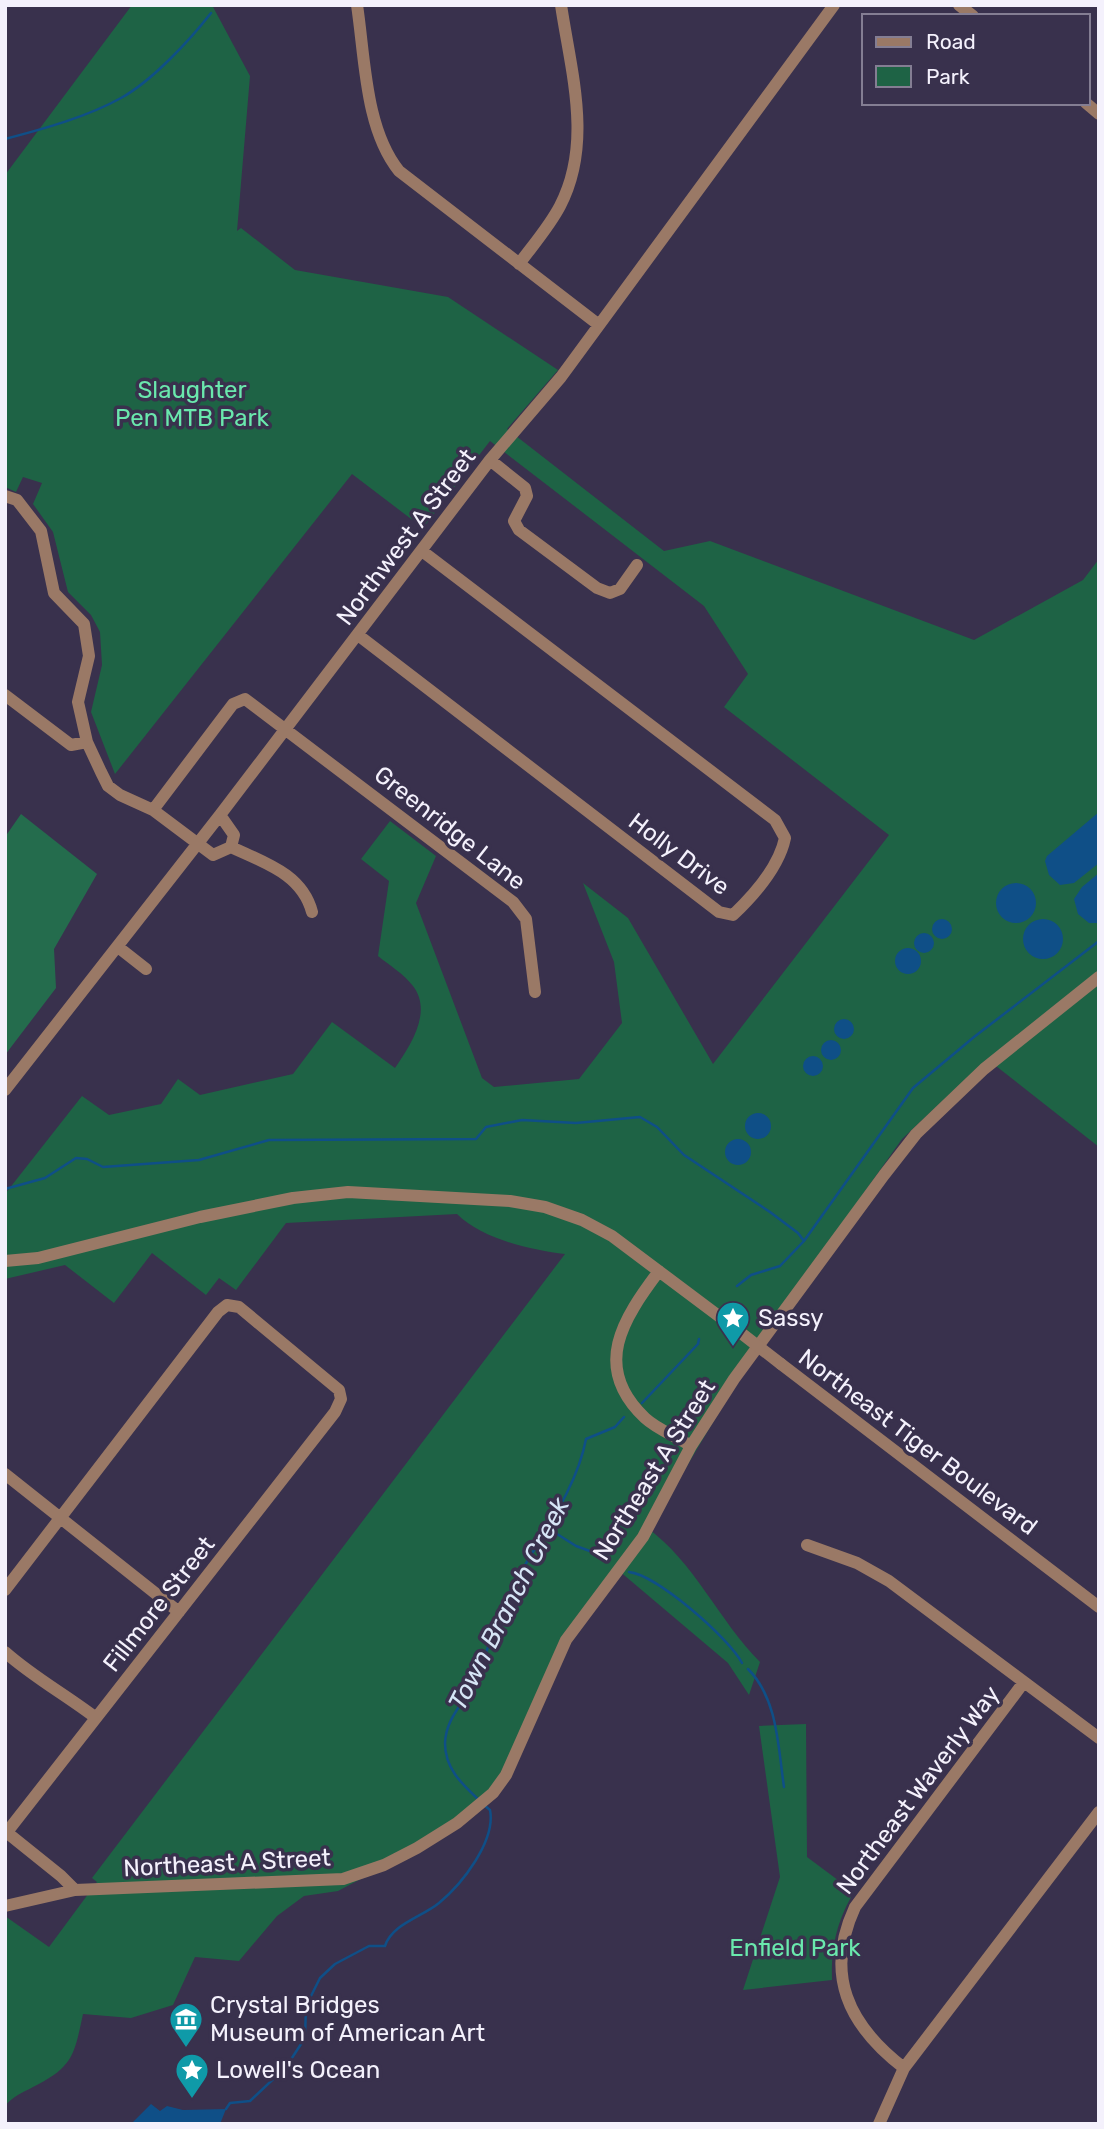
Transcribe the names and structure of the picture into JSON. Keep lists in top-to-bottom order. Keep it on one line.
{"streets":{"street":["Northwest A Street","Greenridge Lane","Holly Drive","Northeast Tiger Boulevard","Northeast A Street","Fillmore Street","Northeast Waverly Way"]},"crossings":[["Northwest A Street","Greenridge Lane"],["Northwest A Street","Holly Drive"]],"water":["Town Branch Creek"],"parks":["Slaughter Pen MTB Park","Enfield Park"],"places":{"place":["Sassy","Lowell's Ocean"],"museum":["Crystal Bridges Museum of American Art"]},"legend":["Road","Park"]}
